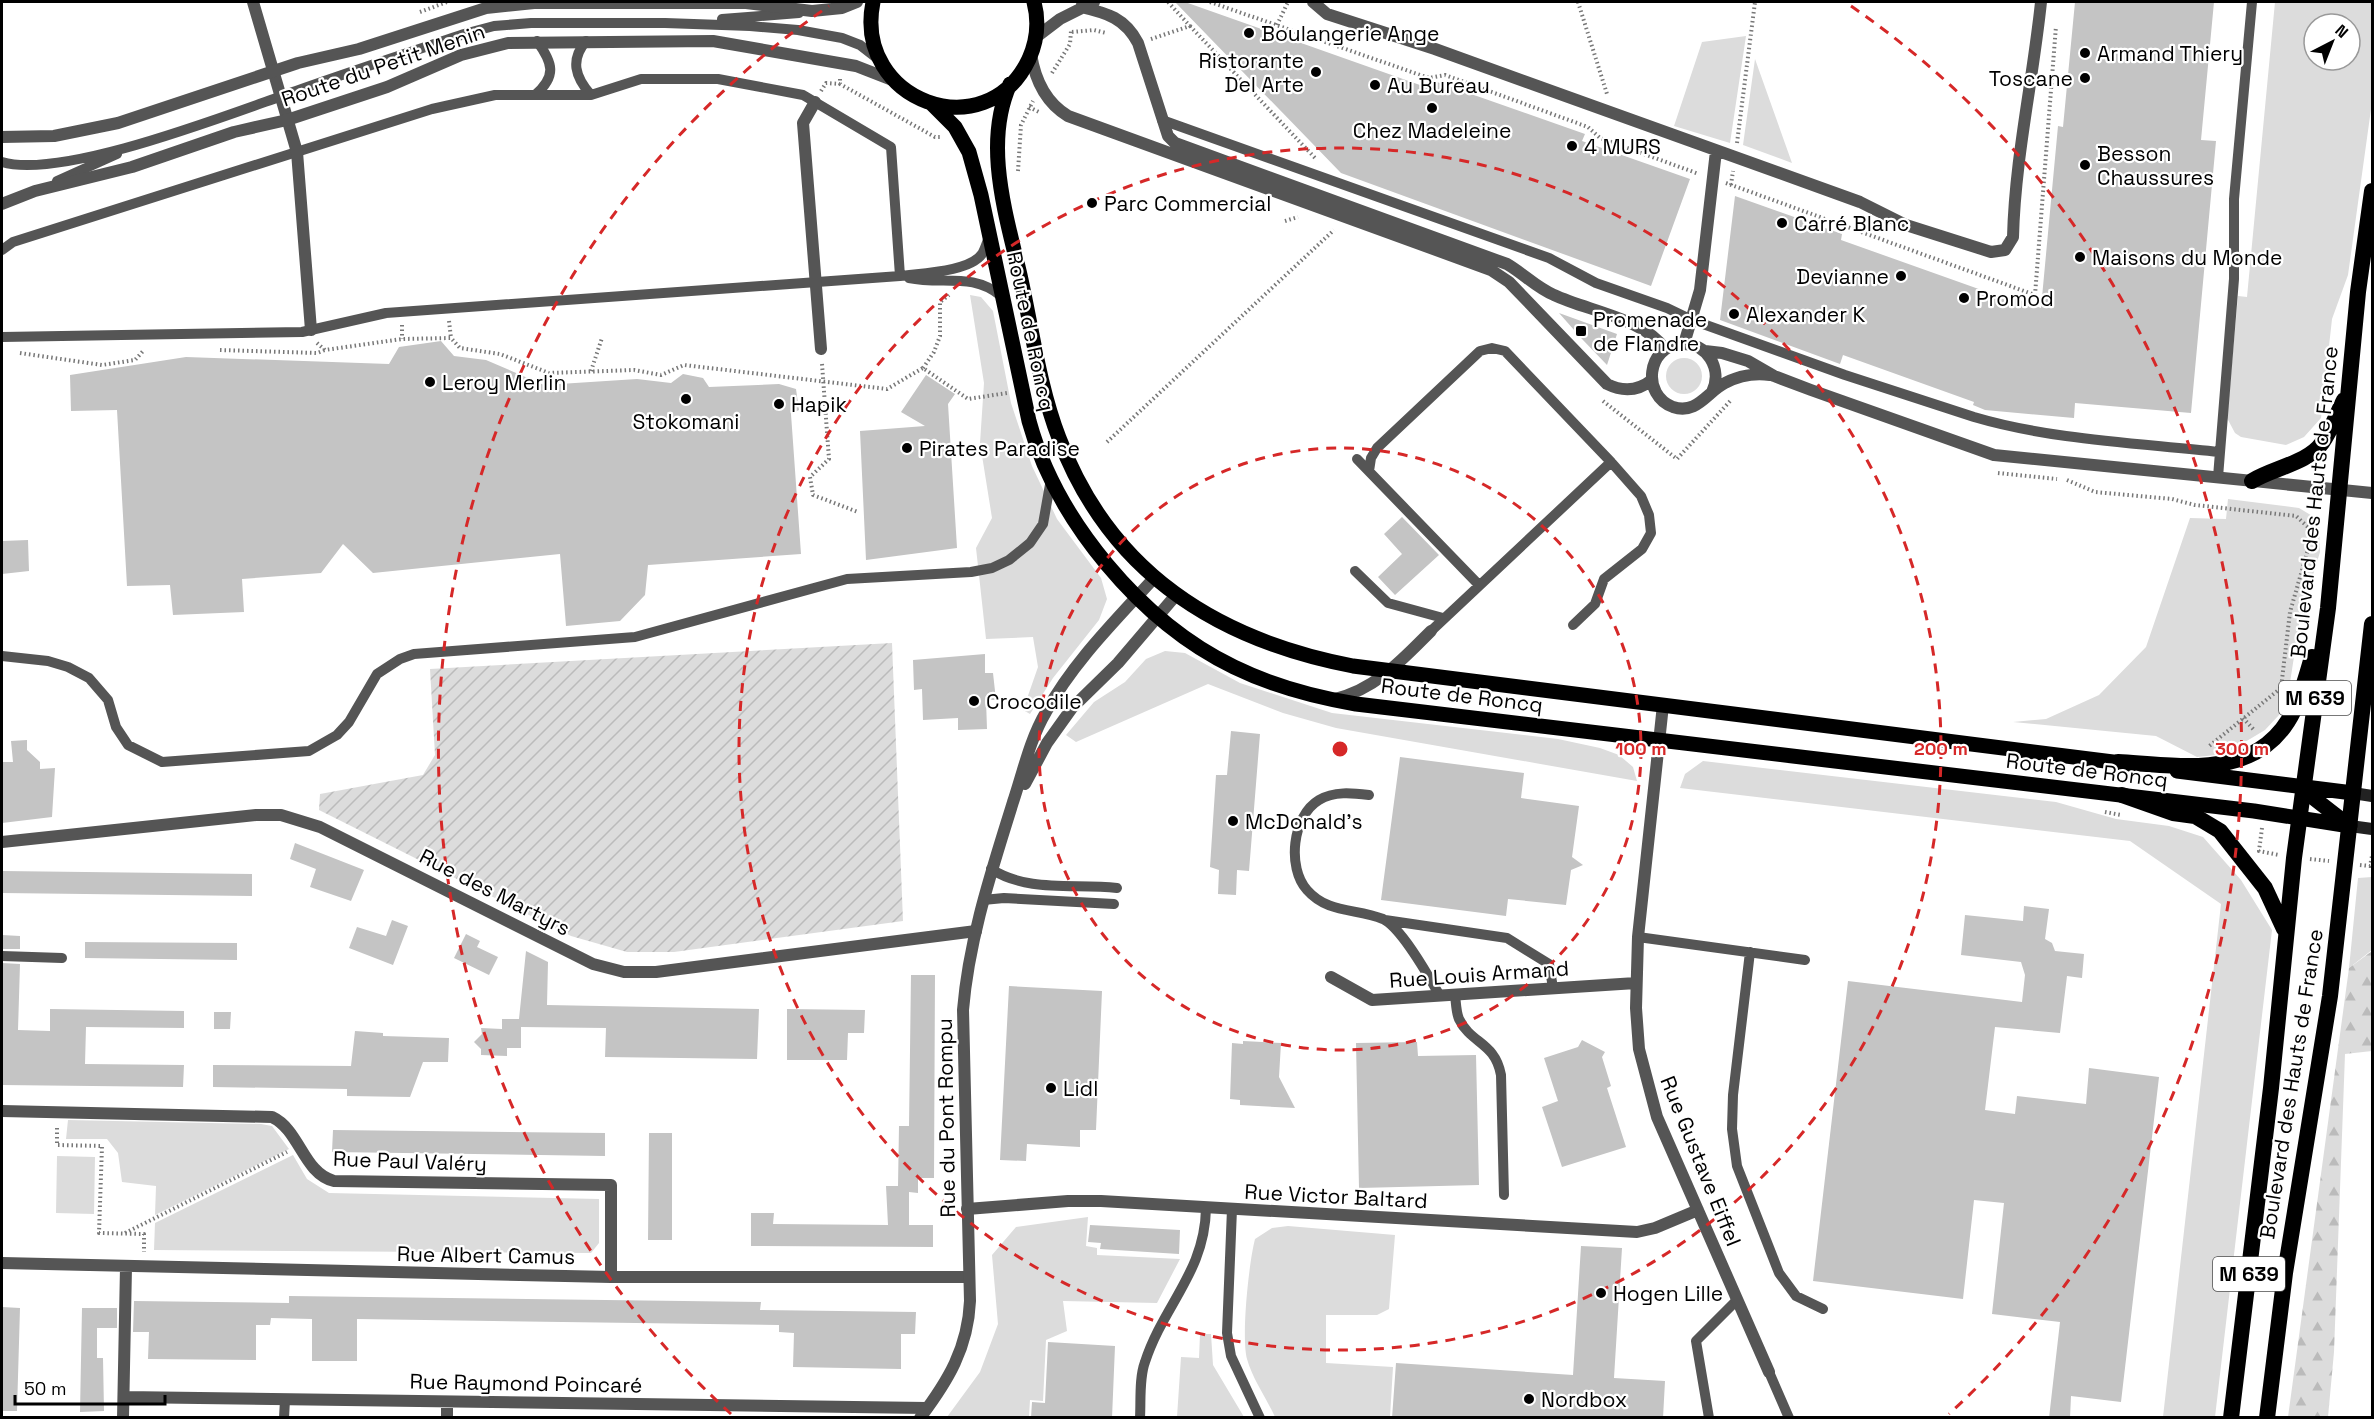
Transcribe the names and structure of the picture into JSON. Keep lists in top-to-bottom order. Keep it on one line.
{"streets":{"highway":["Boulevard des Hauts de France","M 639"],"main road":["Route de Roncq"],"street":["Route du Petit Menin","Rue des Martyrs","Rue Louis Armand","Rue du Pont Rompu","Rue Paul Valéry","Rue Gustave Eiffel","Rue Victor Baltard","Rue Albert Camus","Rue Raymond Poincaré"]},"crossings":[["Route de Roncq","Boulevard des Hauts de France"],["Route de Roncq","Rue du Pont Rompu"],["Route de Roncq","Rue Gustave Eiffel"],["Rue des Martyrs","Rue du Pont Rompu"],["Rue Louis Armand","Rue Gustave Eiffel"],["Rue du Pont Rompu","Rue Victor Baltard"],["Rue du Pont Rompu","Rue Albert Camus"],["Rue du Pont Rompu","Rue Raymond Poincaré"],["Rue Paul Valéry","Rue Albert Camus"],["Rue Gustave Eiffel","Rue Victor Baltard"]],"places":{"other":["Boulangerie Ange","Armand Thiery","Ristorante Del Arte","Toscane","Au Bureau","Chez Madeleine","4 MURS","Besson Chaussures","Parc Commercial","Carré Blanc","Maisons du Monde","Devianne","Promod","Alexander K","Leroy Merlin","Stokomani","Hapik","Pirates Paradise","Crocodile","McDonald's","Lidl","Hogen Lille","Nordbox"],"transit":["Promenade de Flandre"]},"scale_bar":"50 m","north":"top right","rings":["100 m","200 m","300 m"]}
